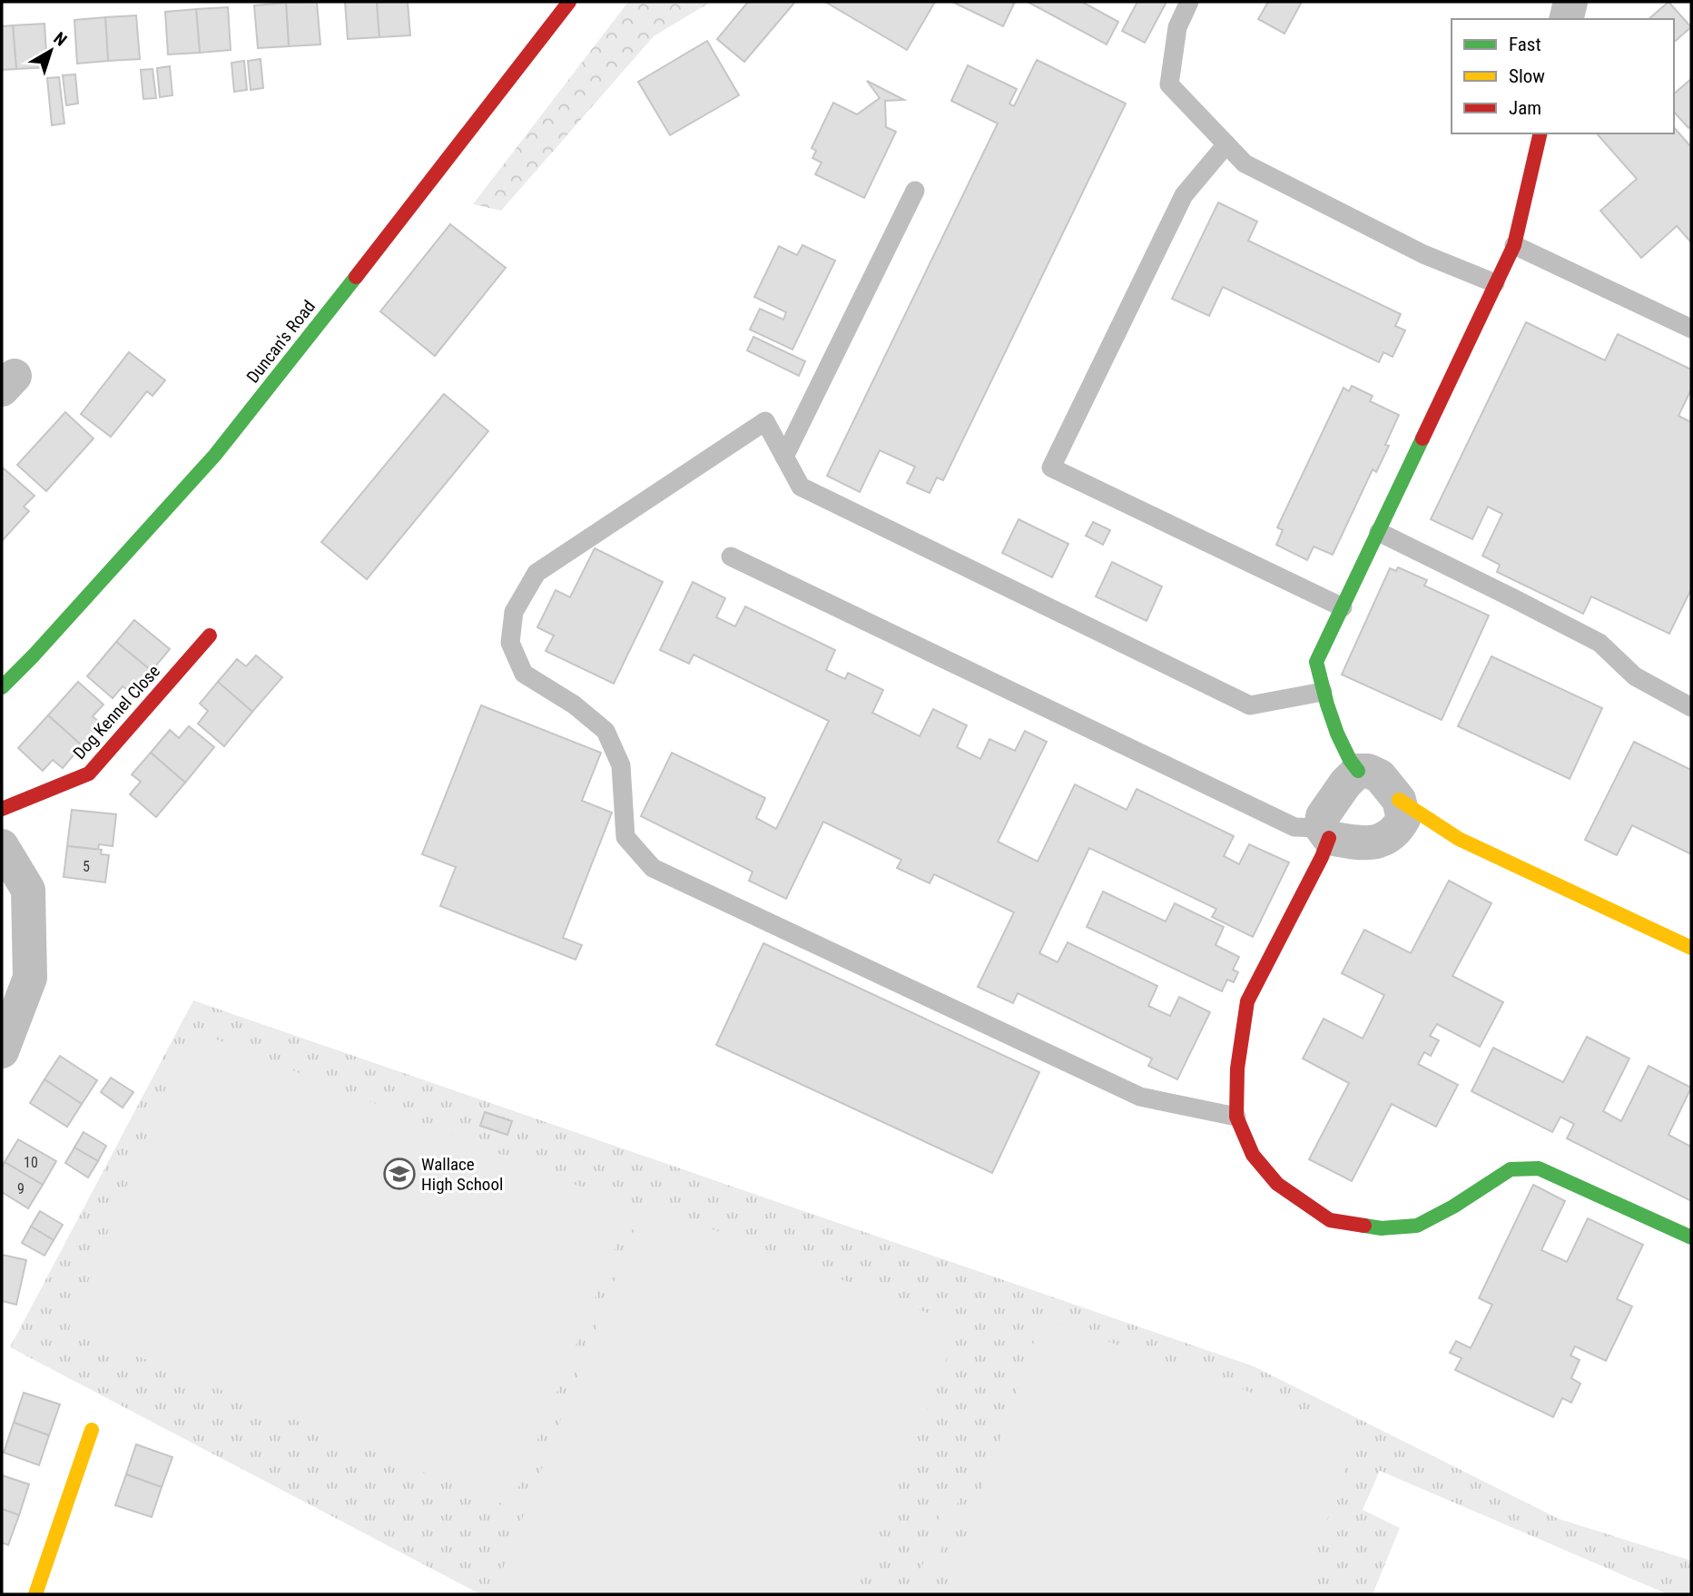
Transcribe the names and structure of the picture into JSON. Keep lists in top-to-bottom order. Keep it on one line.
{"streets":{"street":["Duncan's Road","Dog Kennel Close"]},"places":{"school or university":["Wallace High School"]},"house_numbers":["5","10","9"],"legend":["Fast","Slow","Jam"],"north":"top right"}
